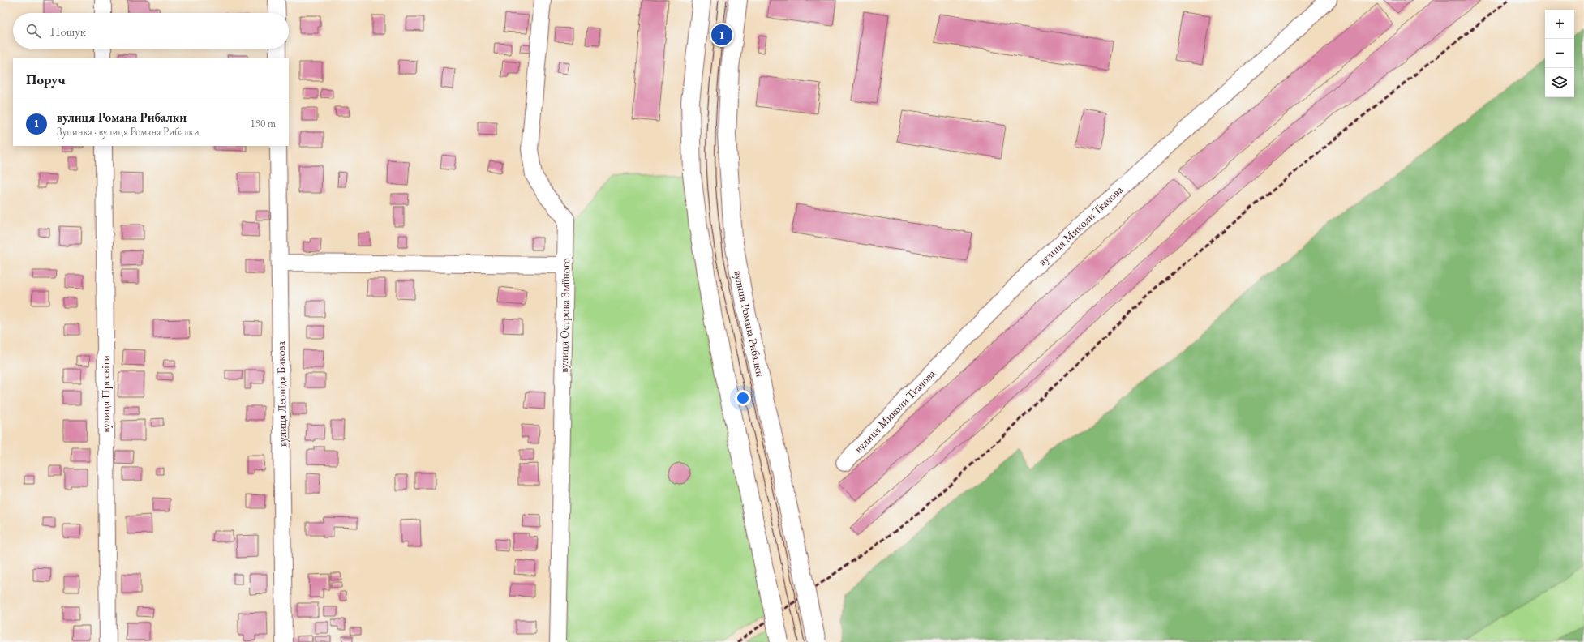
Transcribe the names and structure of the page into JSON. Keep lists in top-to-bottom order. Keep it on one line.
{"streets":{"main road":["вулиця Романа Рибалки"],"street":["вулиця Миколи Ткачова","вулиця Острова Зміїного","вулиця Просвіти","вулиця Леоніда Бикова"]},"page":{"map_buttons":["+","−"],"search":"Пошук","pins":"1","heading":"Поруч","list":[{"mark":"1","name":"вулиця Романа Рибалки","note":"Зупинка · вулиця Романа Рибалки","value":"190 m"}]}}
